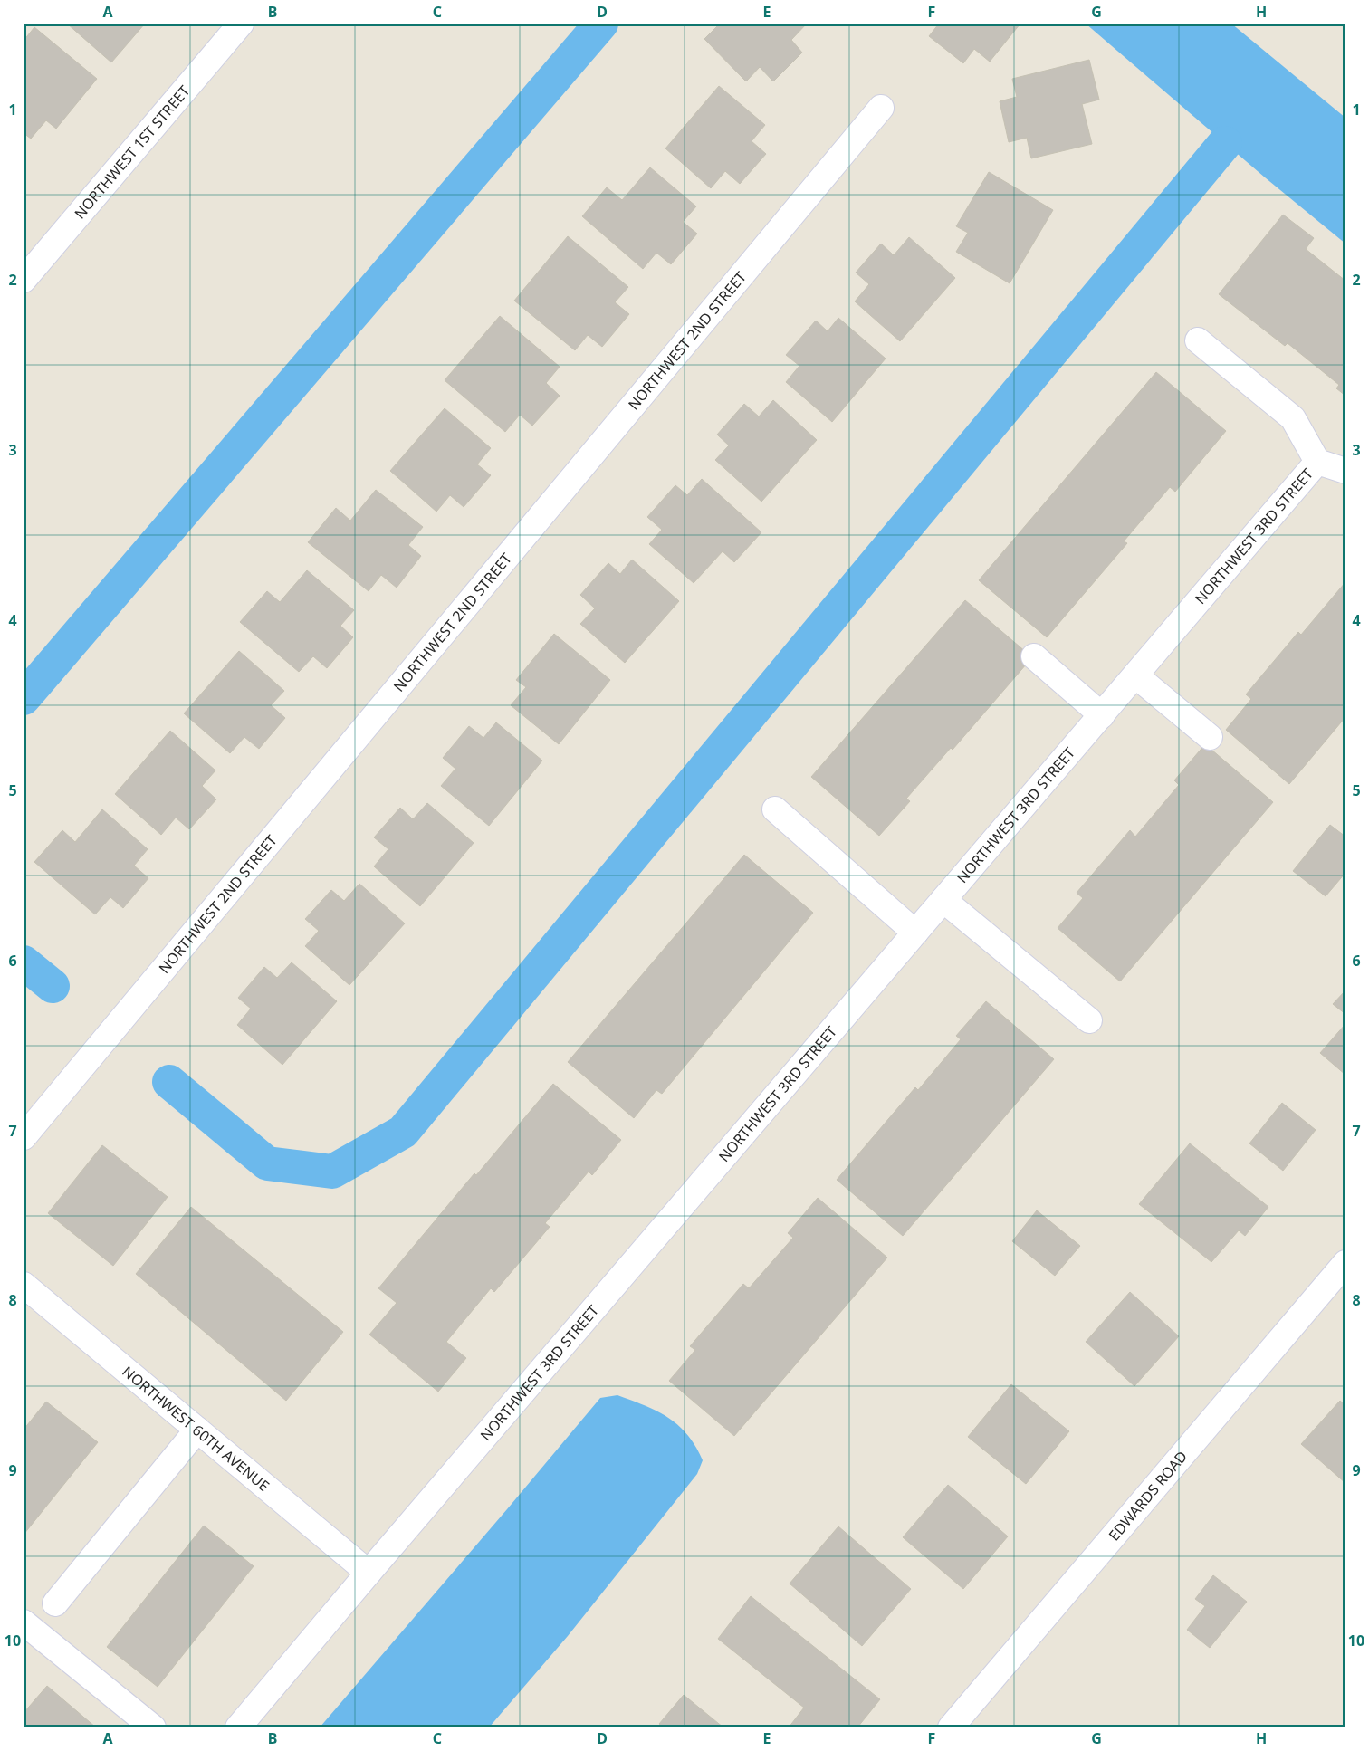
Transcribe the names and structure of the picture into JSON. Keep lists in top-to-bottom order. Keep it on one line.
{"streets":{"street":["NORTHWEST 1ST STREET","NORTHWEST 2ND STREET","NORTHWEST 3RD STREET","NORTHWEST 60TH AVENUE","EDWARDS ROAD"]},"crossings":[["NORTHWEST 3RD STREET","NORTHWEST 60TH AVENUE"]],"grid":{"columns":["A","B","C","D","E","F","G","H"],"rows":["1","2","3","4","5","6","7","8","9","10"]}}
